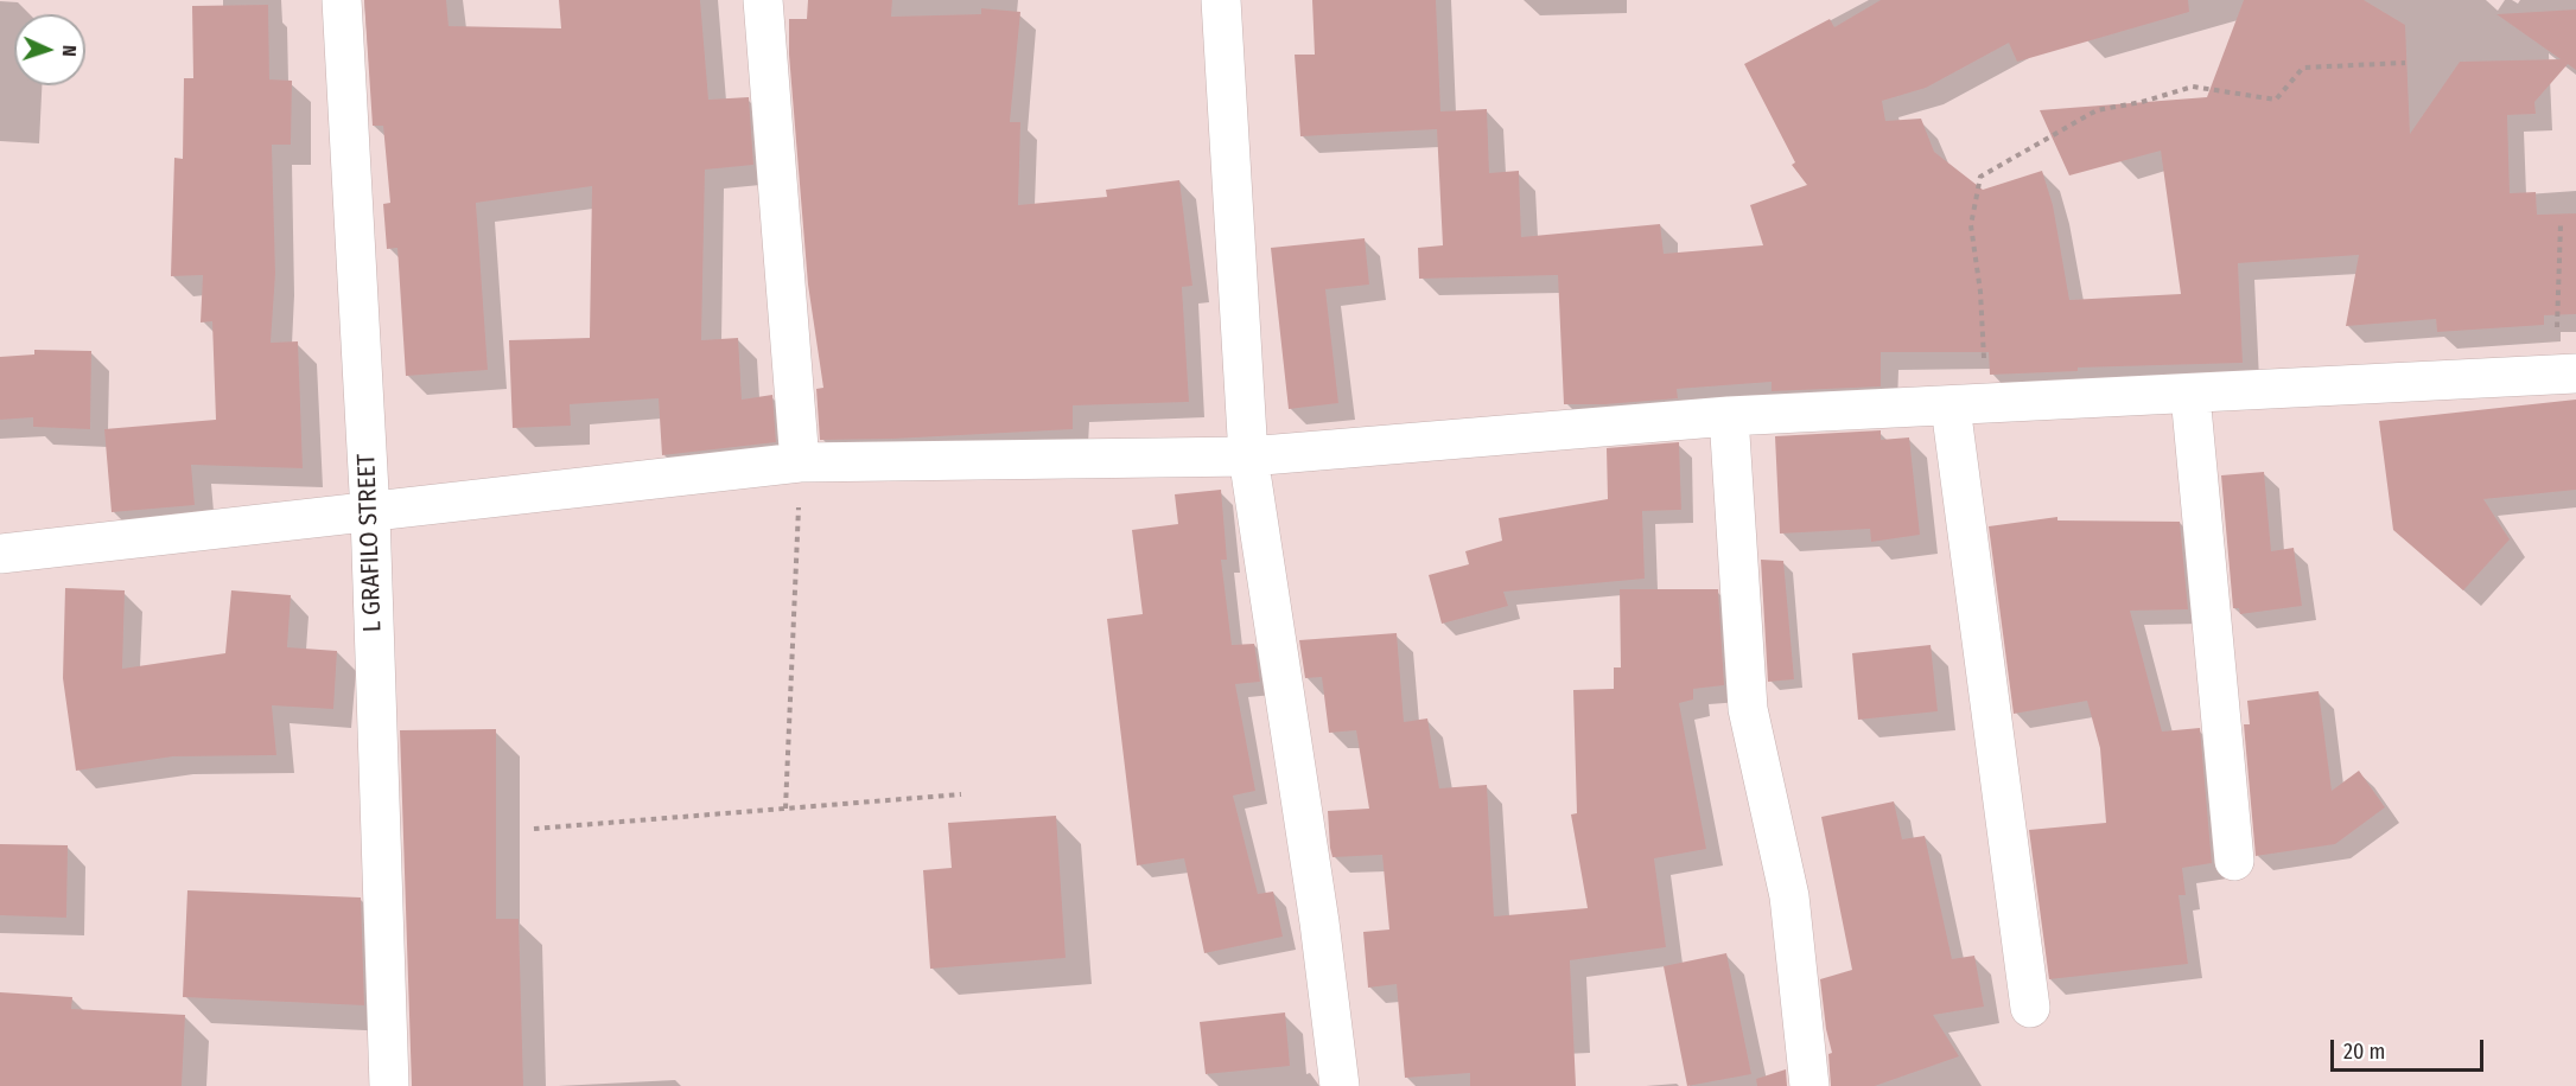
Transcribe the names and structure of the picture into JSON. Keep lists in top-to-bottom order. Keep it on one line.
{"streets":{"street":["L GRAFILO STREET"]},"scale_bar":"20 m","north":"right"}
